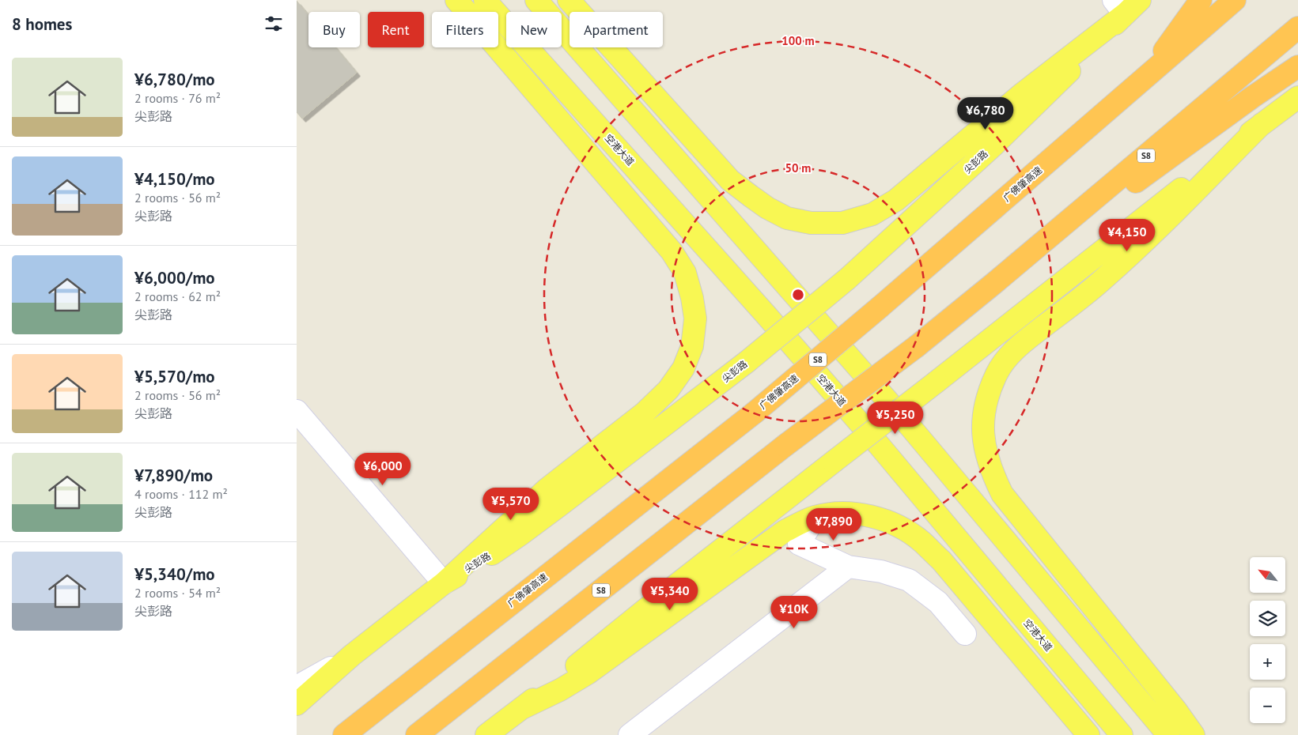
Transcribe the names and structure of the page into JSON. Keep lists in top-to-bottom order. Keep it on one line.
{"streets":{"highway":["S8","广佛肇高速"],"main road":["空港大道","尖彭路"]},"north":"top left","page":{"heading":"8 homes","chip":["Buy","Rent","Filters","New","Apartment"],"list":[{"name":"¥6,780/mo","note":"2 rooms · 76 m² · 尖彭路"},{"name":"¥4,150/mo","note":"2 rooms · 56 m² · 尖彭路"},{"name":"¥6,000/mo","note":"2 rooms · 62 m² · 尖彭路"},{"name":"¥5,570/mo","note":"2 rooms · 56 m² · 尖彭路"},{"name":"¥7,890/mo","note":"4 rooms · 112 m² · 尖彭路"},{"name":"¥5,340/mo","note":"2 rooms · 54 m² · 尖彭路"}],"price":["¥6,780","¥4,150","¥5,250","¥6,000","¥5,570","¥7,890","¥5,340","¥10K"],"map_buttons":["+","−"]},"rings":["100 m","50 m"]}
